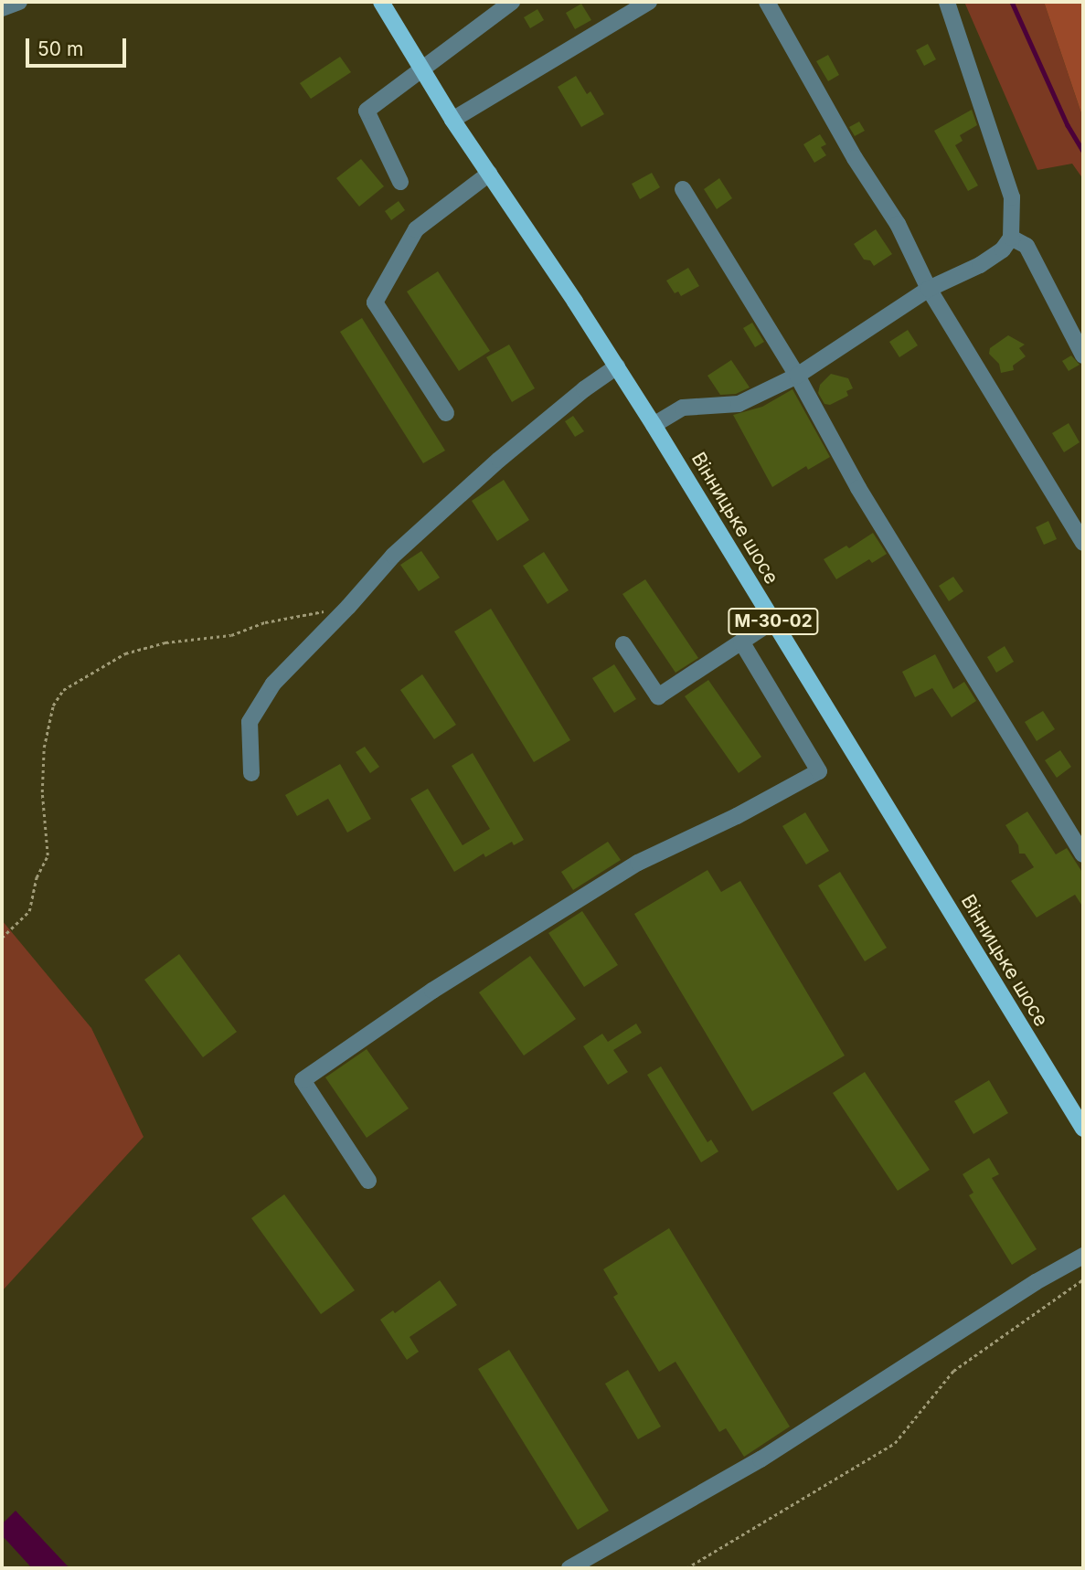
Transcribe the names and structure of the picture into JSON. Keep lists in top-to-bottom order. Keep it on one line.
{"streets":{"main road":["Вінницьке шосе","М-30-02"]},"scale_bar":"50 m"}
